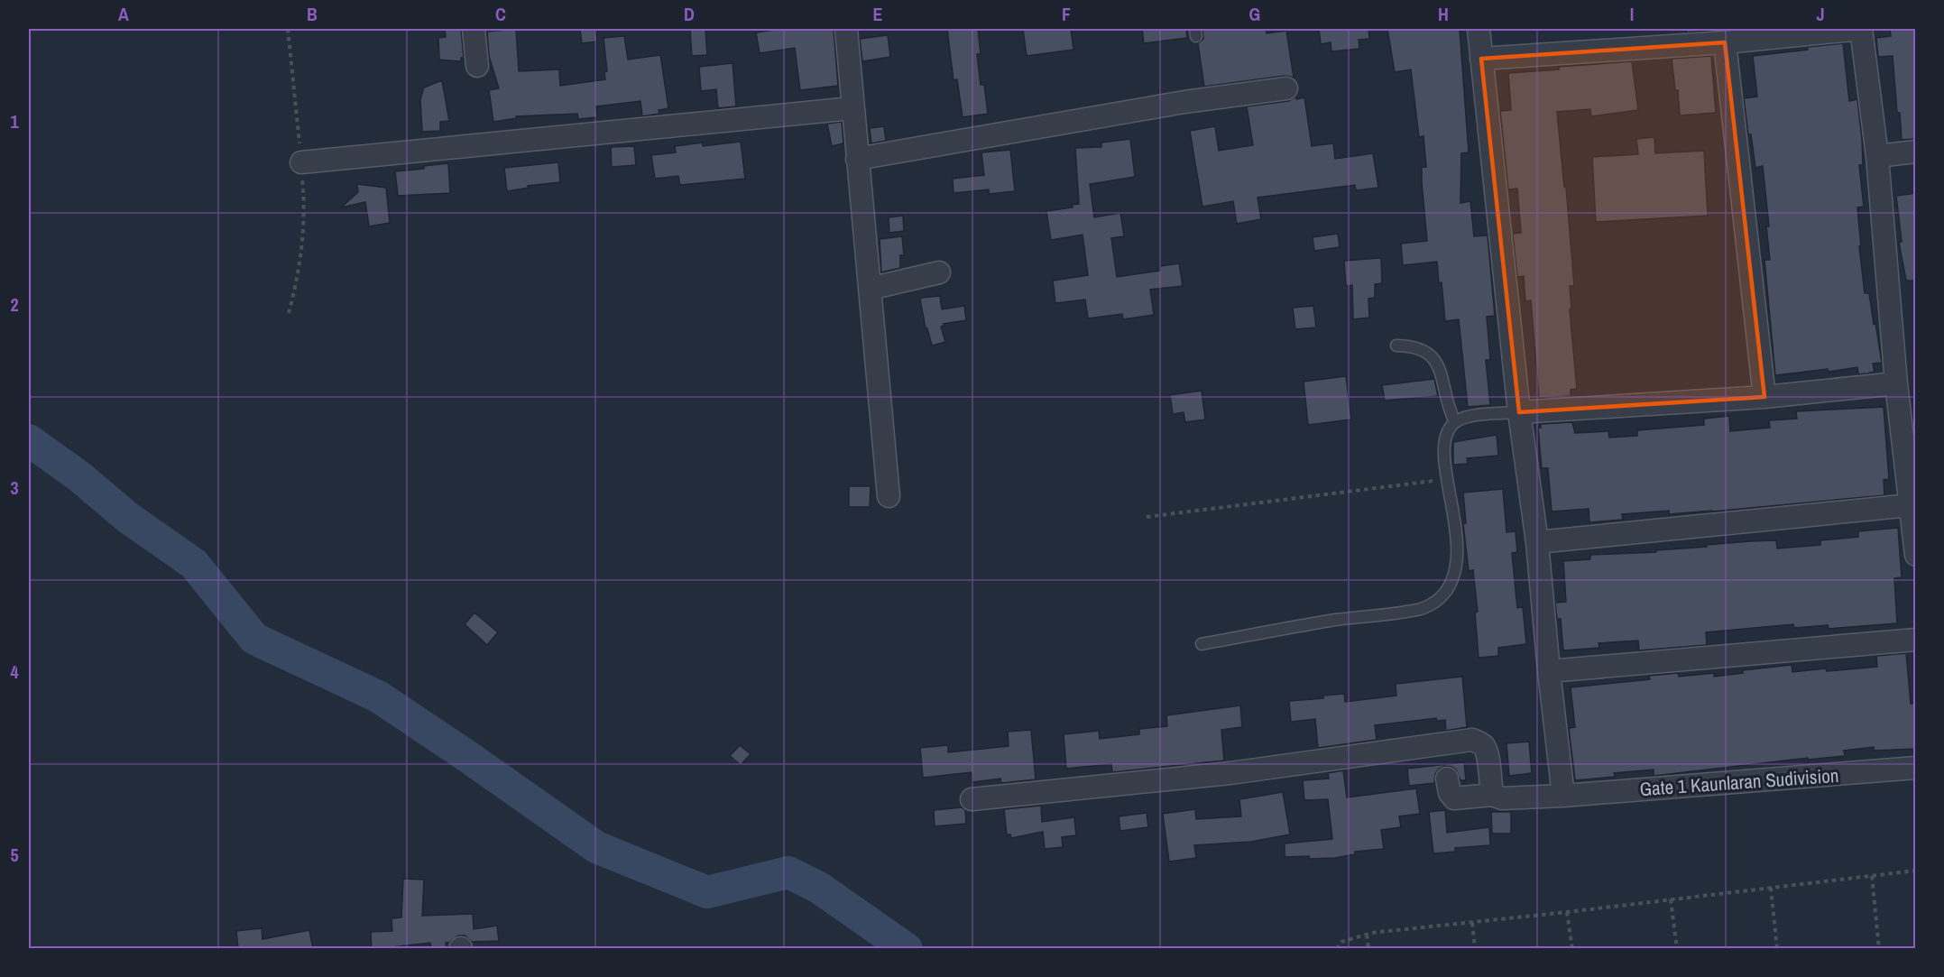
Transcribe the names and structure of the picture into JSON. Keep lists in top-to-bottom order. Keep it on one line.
{"streets":{"street":["Gate 1 Kaunlaran Sudivision"]},"grid":{"columns":["A","B","C","D","E","F","G","H","I","J"],"rows":["1","2","3","4","5"]}}
